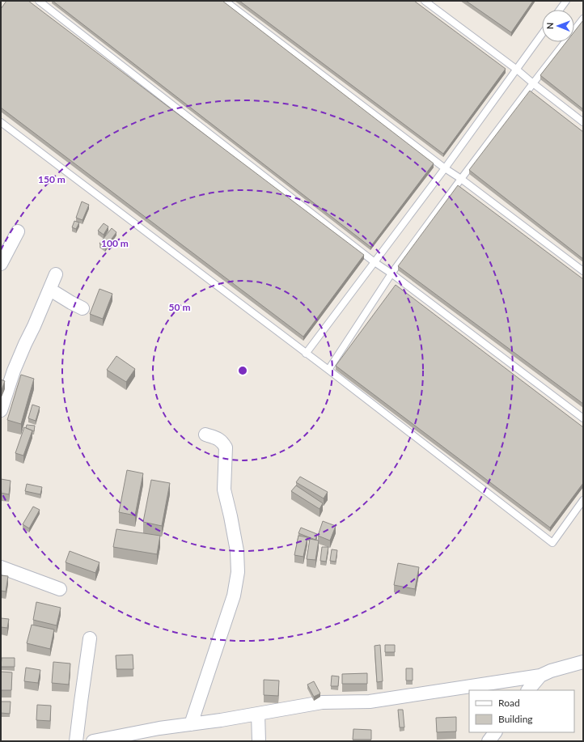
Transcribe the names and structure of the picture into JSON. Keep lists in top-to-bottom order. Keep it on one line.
{"legend":["Road","Building"],"north":"left","rings":["150 m","100 m","50 m"]}
